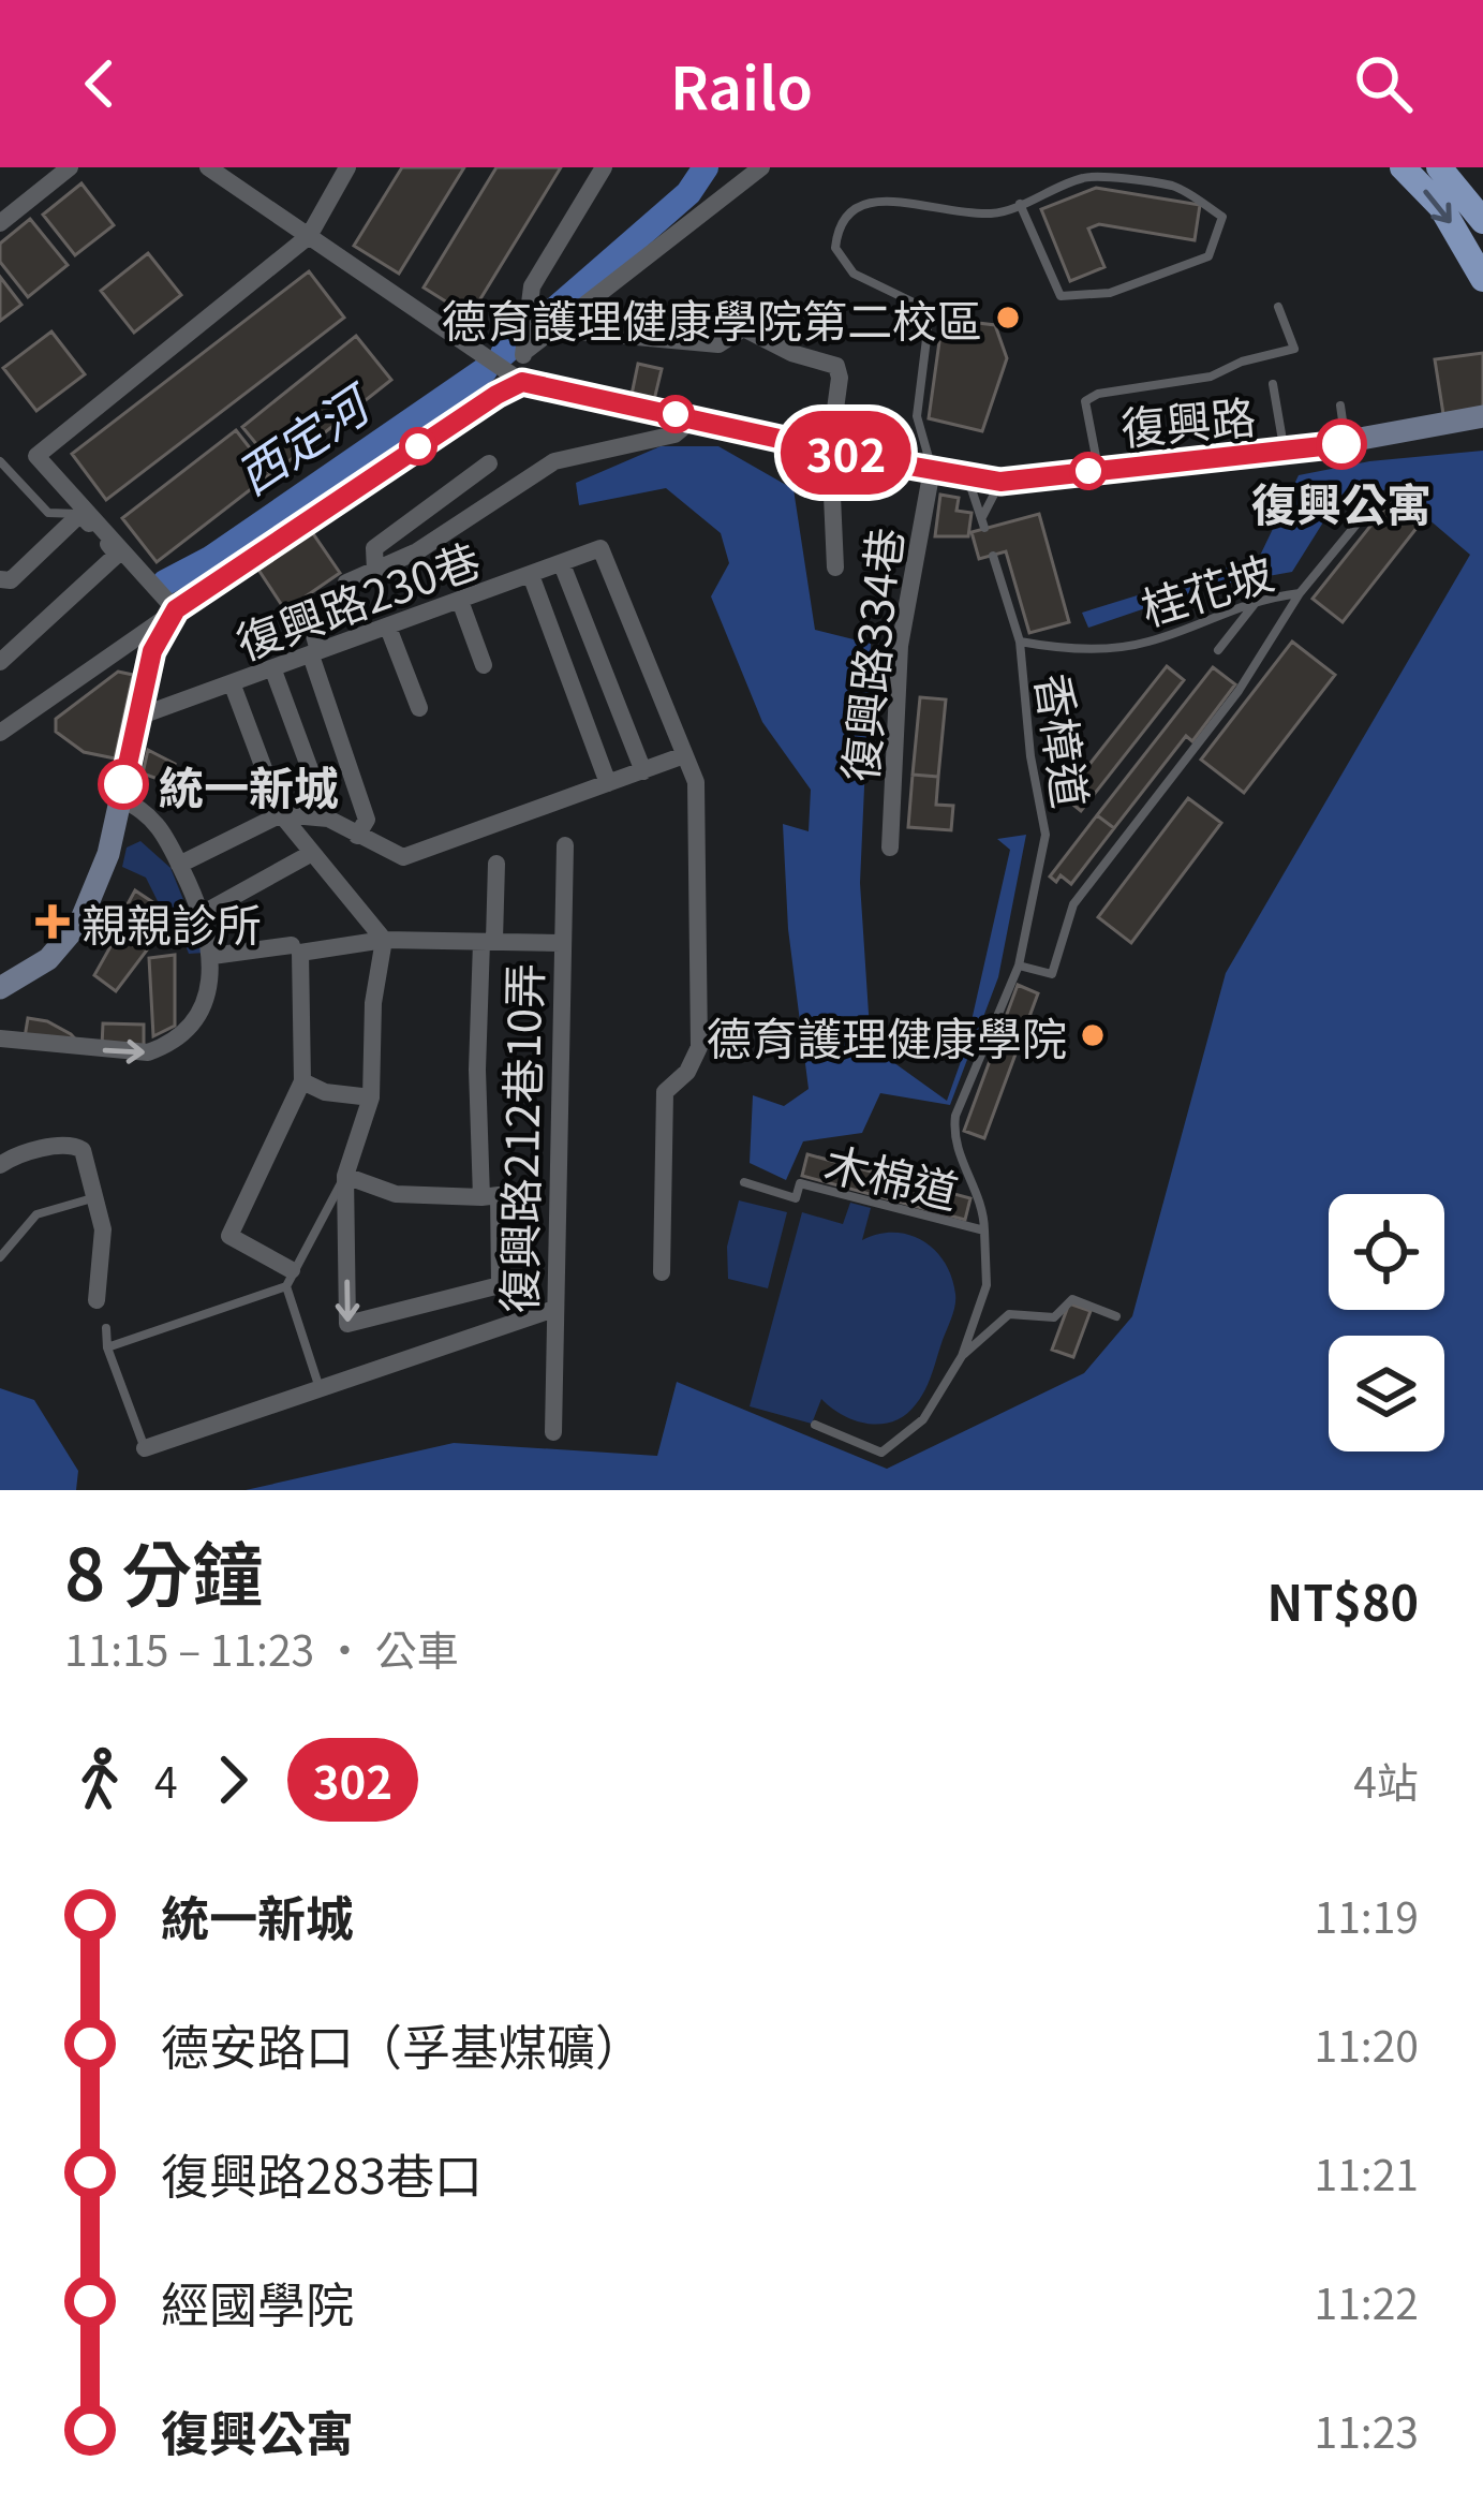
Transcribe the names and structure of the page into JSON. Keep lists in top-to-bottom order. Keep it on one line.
{"streets":{"street":["復興路","復興路230巷","復興路334巷","復興路212巷10弄"],"lane":["桂花坡","香樟道","木棉道"]},"crossings":[["復興路","復興路334巷"],["桂花坡","香樟道"],["香樟道","木棉道"]],"water":["西定河"],"places":{"other":["德育護理健康學院第二校區","復興公寓","統一新城","德育護理健康學院"],"health":["親親診所"]},"lines":["bus line 302"],"page":{"header":"Railo","on_map":"302","heading":["8 分鐘","11:15 – 11:23 · 公車","NT$80"],"legs":["4","302","4站"],"list":[{"name":"統一新城","value":"11:19"},{"name":"德安路口（孚基煤礦）","value":"11:20"},{"name":"復興路283巷口","value":"11:21"},{"name":"經國學院","value":"11:22"},{"name":"復興公寓","value":"11:23"}]}}
